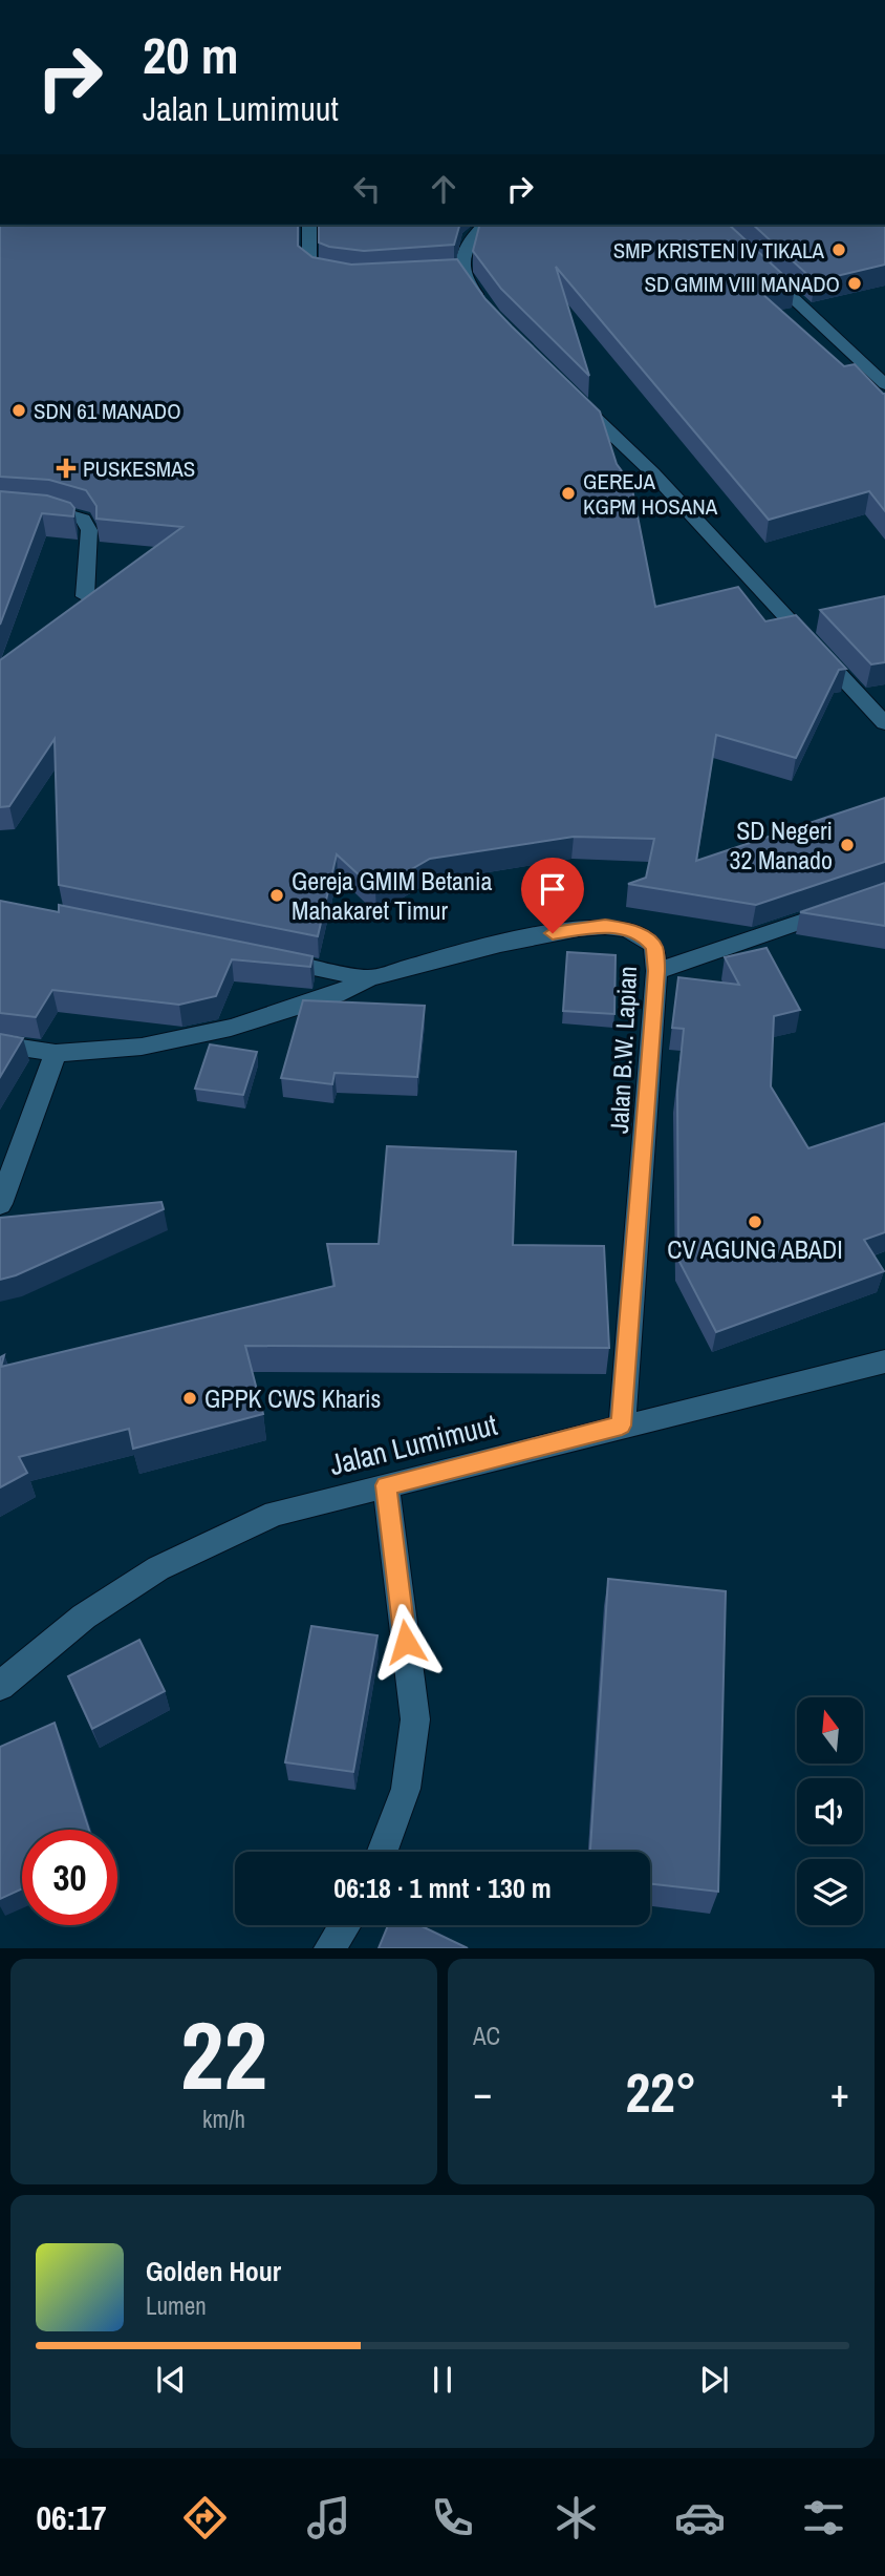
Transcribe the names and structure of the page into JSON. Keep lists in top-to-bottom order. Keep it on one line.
{"streets":{"street":["Jalan B.W. Lapian","Jalan Lumimuut"]},"crossings":[["Jalan B.W. Lapian","Jalan Lumimuut"]],"places":{"other":["SMP KRISTEN IV TIKALA","SD GMIM VIII MANADO","SDN 61 MANADO","GEREJA KGPM HOSANA","SD Negeri 32 Manado","Gereja GMIM Betania Mahakaret Timur","CV AGUNG ABADI","GPPK CWS Kharis"],"health":["PUSKESMAS"]},"north":"top","page":{"turn":["20 m","Jalan Lumimuut"],"limit":"30","trip":"06:18 · 1 mnt · 130 m","tile":[["22","km/h"],"AC"],"heat":["−","22°","+"],"song":["Golden Hour","Lumen"],"tabs":"06:17"}}
